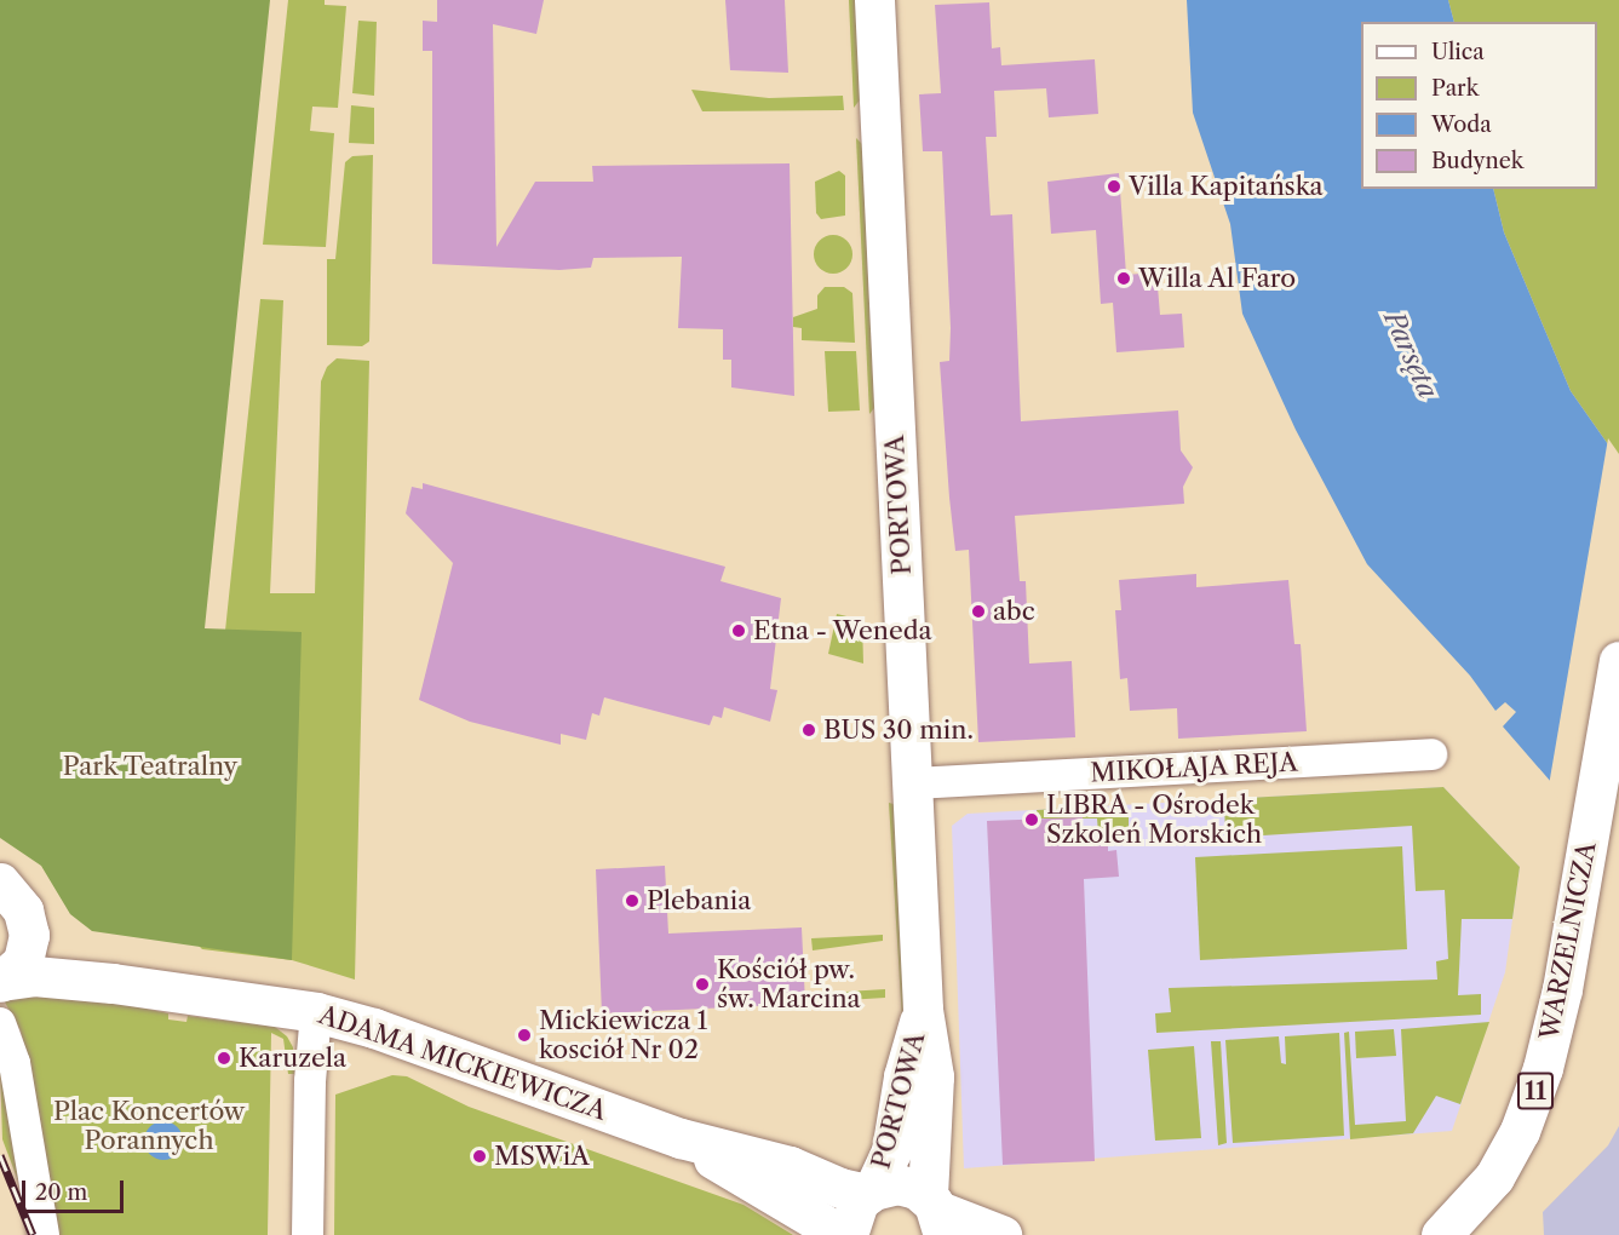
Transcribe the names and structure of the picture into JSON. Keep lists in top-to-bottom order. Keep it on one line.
{"streets":{"street":["PORTOWA","MIKOŁAJA REJA","WARZELNICZA","ADAMA MICKIEWICZA","11"]},"crossings":[["PORTOWA","MIKOŁAJA REJA"],["PORTOWA","ADAMA MICKIEWICZA"]],"water":["Parsęta"],"parks":["Park Teatralny","Plac Koncertów Porannych"],"places":["Villa Kapitańska","Willa Al Faro","abc","Etna - Weneda","BUS 30 min.","LIBRA - Ośrodek Szkoleń Morskich","Plebania","Kościół pw. św. Marcina","Mickiewicza 1 kosciół Nr 02","Karuzela","MSWiA"],"legend":["Ulica","Park","Woda","Budynek"],"scale_bar":"20 m"}
